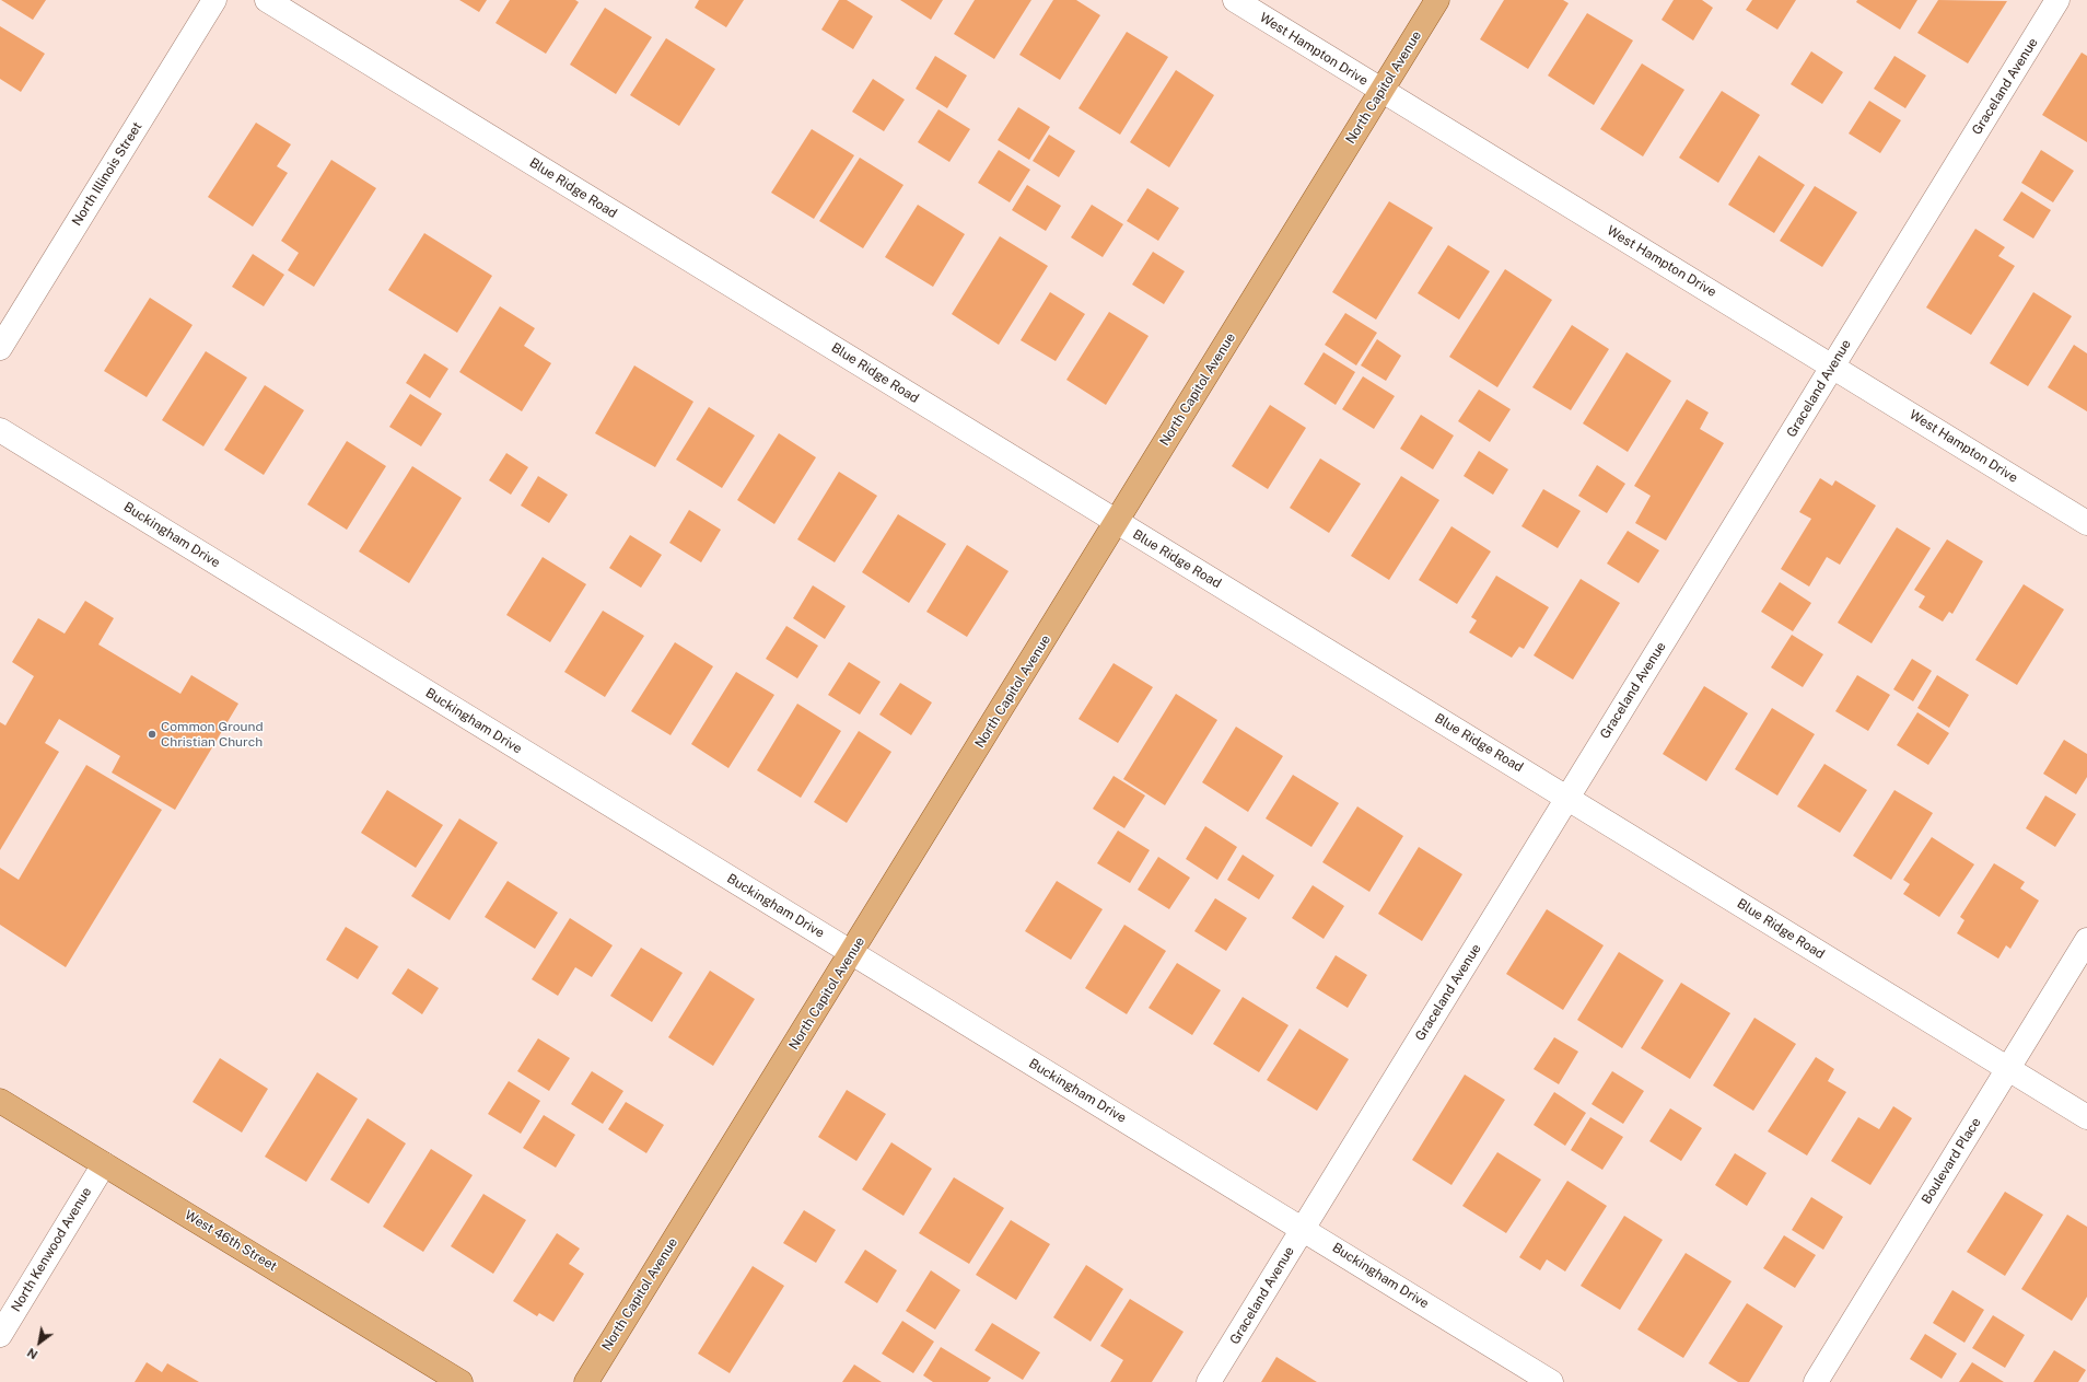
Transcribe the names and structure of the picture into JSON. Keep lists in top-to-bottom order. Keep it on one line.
{"streets":{"main road":["North Capitol Avenue","West 46th Street"],"street":["West Hampton Drive","Graceland Avenue","North Illinois Street","Blue Ridge Road","Buckingham Drive","Boulevard Place","North Kenwood Avenue"]},"crossings":[["West Hampton Drive","Graceland Avenue"],["West Hampton Drive","North Capitol Avenue"],["Graceland Avenue","Blue Ridge Road"],["Graceland Avenue","Buckingham Drive"],["North Capitol Avenue","Blue Ridge Road"],["North Capitol Avenue","Buckingham Drive"],["Blue Ridge Road","Boulevard Place"],["West 46th Street","North Kenwood Avenue"]],"places":["Common Ground Christian Church"],"north":"bottom left"}
